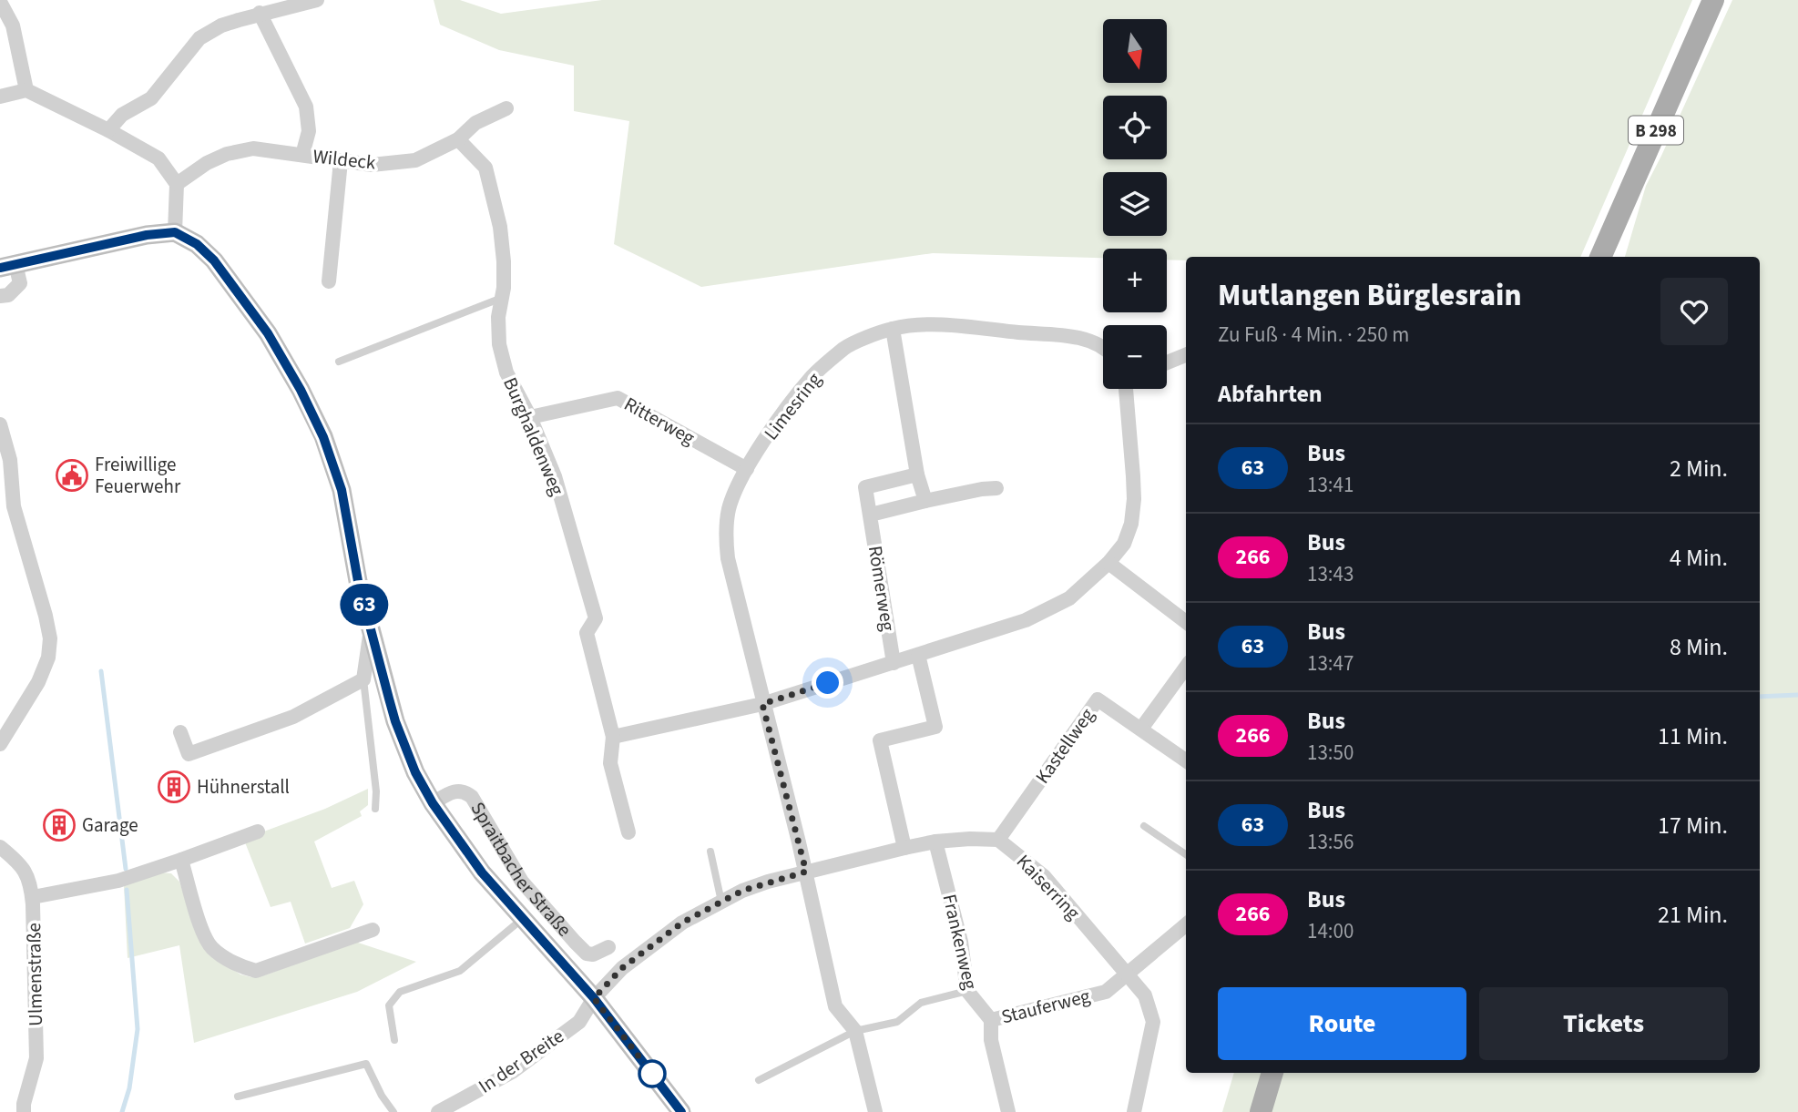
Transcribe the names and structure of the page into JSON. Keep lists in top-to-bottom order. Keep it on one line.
{"streets":{"main road":["B 298"],"street":["Wildeck","Limesring","Ritterweg","Burghaldenweg","Römerweg","Kastellweg","Spraitbacher Straße","Kaiserring","Frankenweg","Ulmenstraße","Stauferweg","In der Breite"]},"crossings":[["Wildeck","Burghaldenweg"],["Limesring","Ritterweg"],["Limesring","Kaiserring"],["Ritterweg","Burghaldenweg"],["Kastellweg","Kaiserring"],["Spraitbacher Straße","Kaiserring"],["Spraitbacher Straße","In der Breite"],["Kaiserring","Frankenweg"],["Kaiserring","Stauferweg"],["Kaiserring","In der Breite"],["Frankenweg","Stauferweg"]],"places":{"public building":["Freiwillige Feuerwehr"],"building":["Hühnerstall","Garage"]},"lines":["bus line 63"],"north":"bottom","page":{"on_map":"63","map_buttons":["+","−"],"heading":[["Mutlangen Bürglesrain","Zu Fuß · 4 Min. · 250 m"],"Abfahrten"],"list":[{"mark":"63","name":"Bus","note":"13:41","value":"2 Min."},{"mark":"266","name":"Bus","note":"13:43","value":"4 Min."},{"mark":"63","name":"Bus","note":"13:47","value":"8 Min."},{"mark":"266","name":"Bus","note":"13:50","value":"11 Min."},{"mark":"63","name":"Bus","note":"13:56","value":"17 Min."},{"mark":"266","name":"Bus","note":"14:00","value":"21 Min."}],"buttons":["Route","Tickets"]}}
